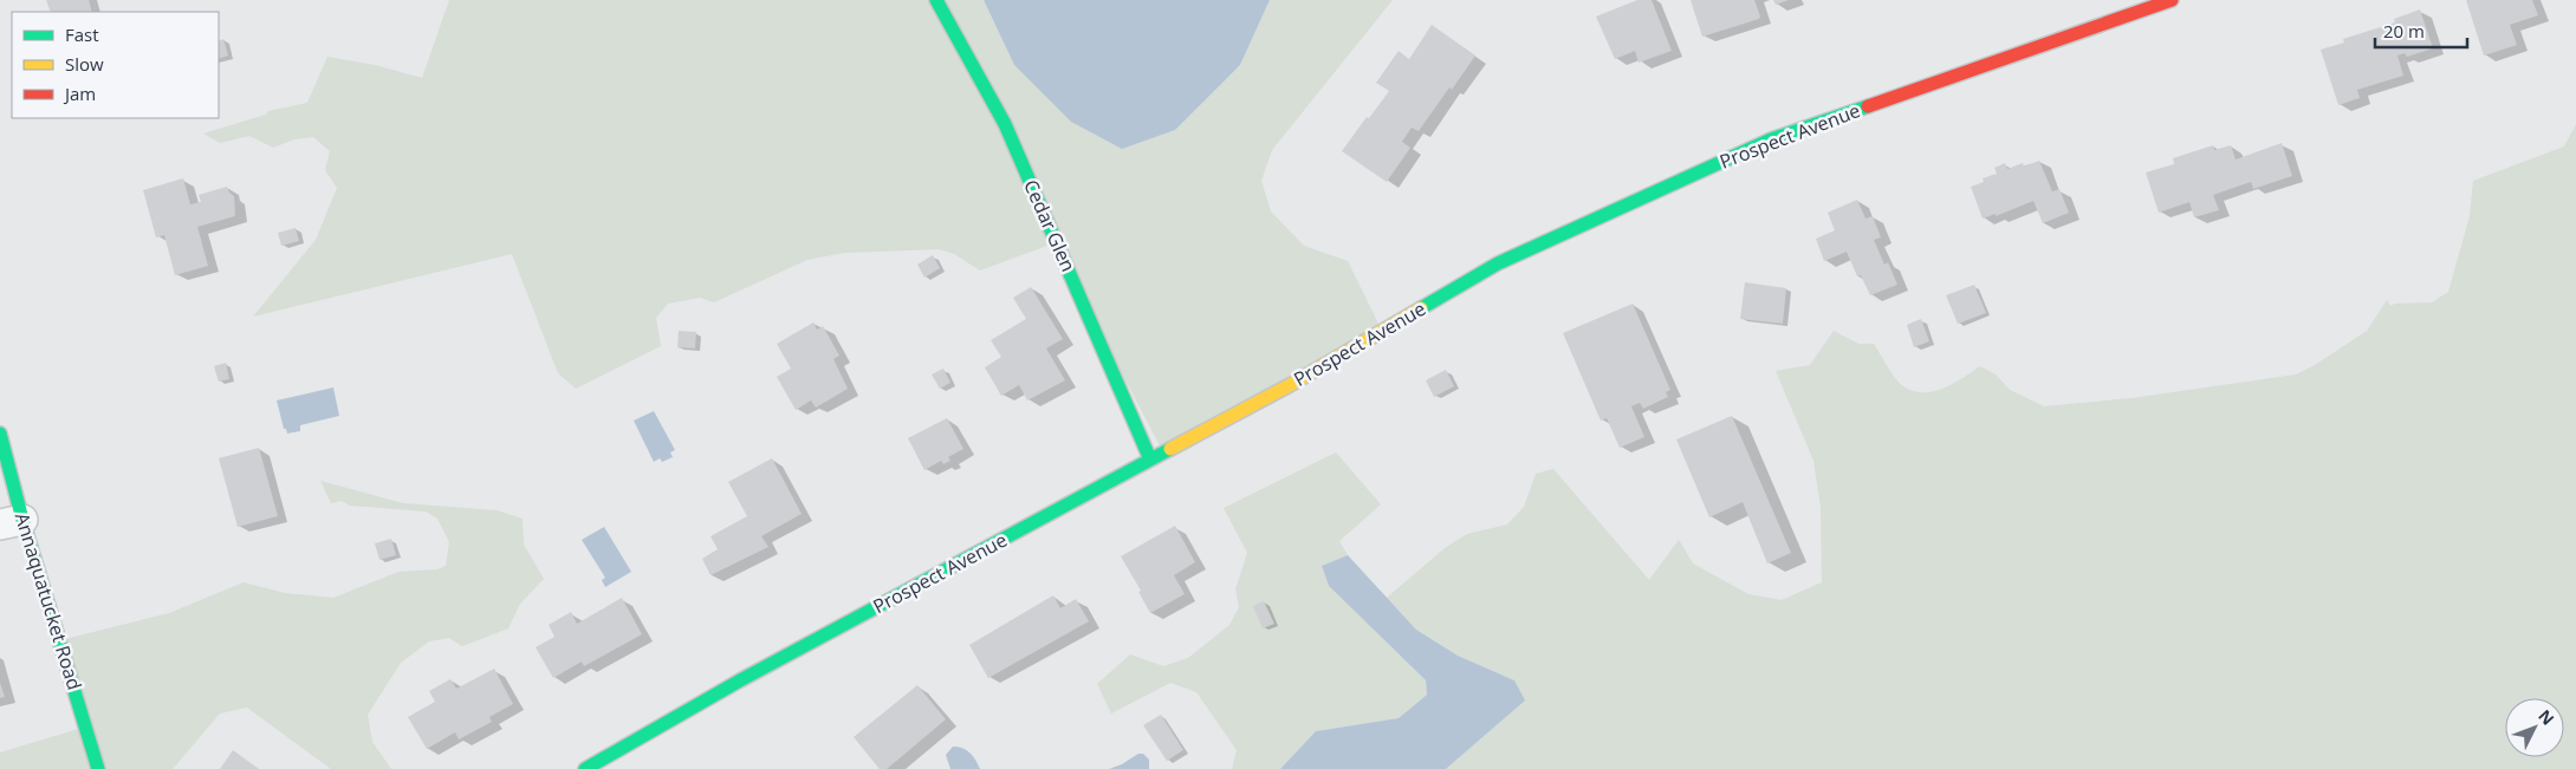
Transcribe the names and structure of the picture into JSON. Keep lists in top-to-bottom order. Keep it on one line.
{"streets":{"street":["Prospect Avenue","Cedar Glen","Annaquatucket Road"]},"crossings":[["Prospect Avenue","Cedar Glen"]],"legend":["Fast","Slow","Jam"],"scale_bar":"20 m","north":"top right"}
